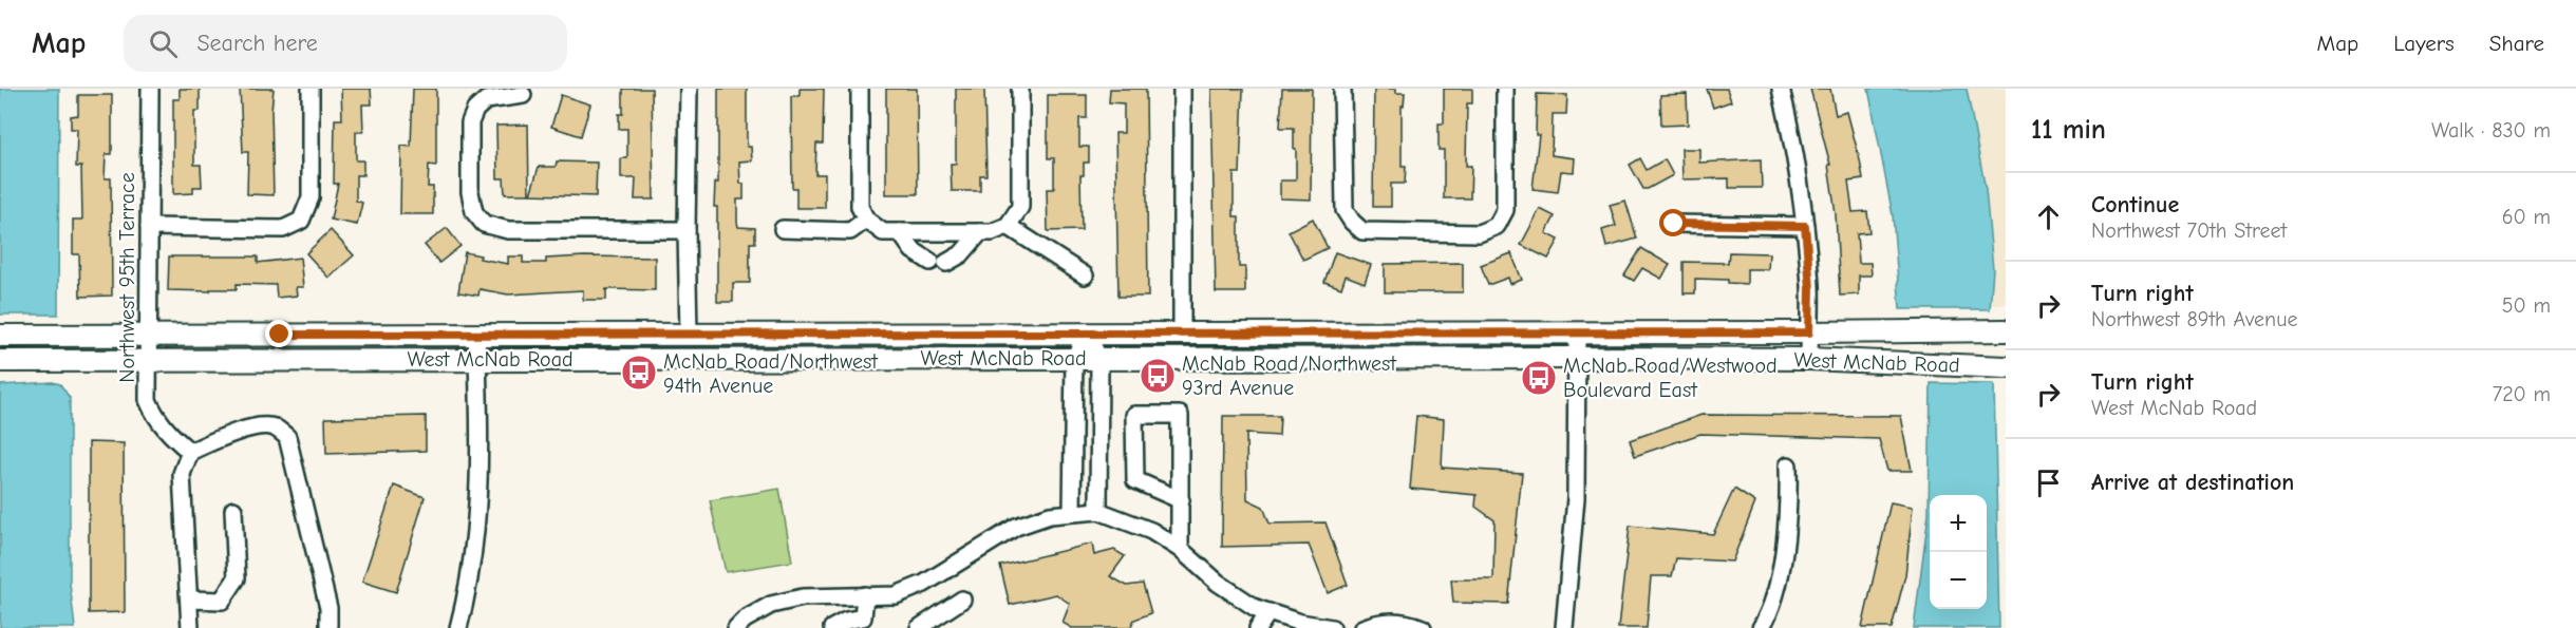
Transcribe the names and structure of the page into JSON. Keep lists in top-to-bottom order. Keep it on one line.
{"streets":{"main road":["West McNab Road"],"street":["Northwest 95th Terrace"]},"crossings":[["Northwest 95th Terrace","West McNab Road"]],"places":{"bus stop":["McNab Road/Northwest 94th Avenue","McNab Road/Northwest 93rd Avenue","McNab Road/Westwood Boulevard East"]},"page":{"header":"Map","search":"Search here","nav":["Map","Layers","Share"],"heading":["11 min","Walk · 830 m"],"list":[["Continue","Northwest 70th Street","60 m"],["Turn right","Northwest 89th Avenue","50 m"],["Turn right","West McNab Road","720 m"],"Arrive at destination"],"map_buttons":["+","−"]}}
